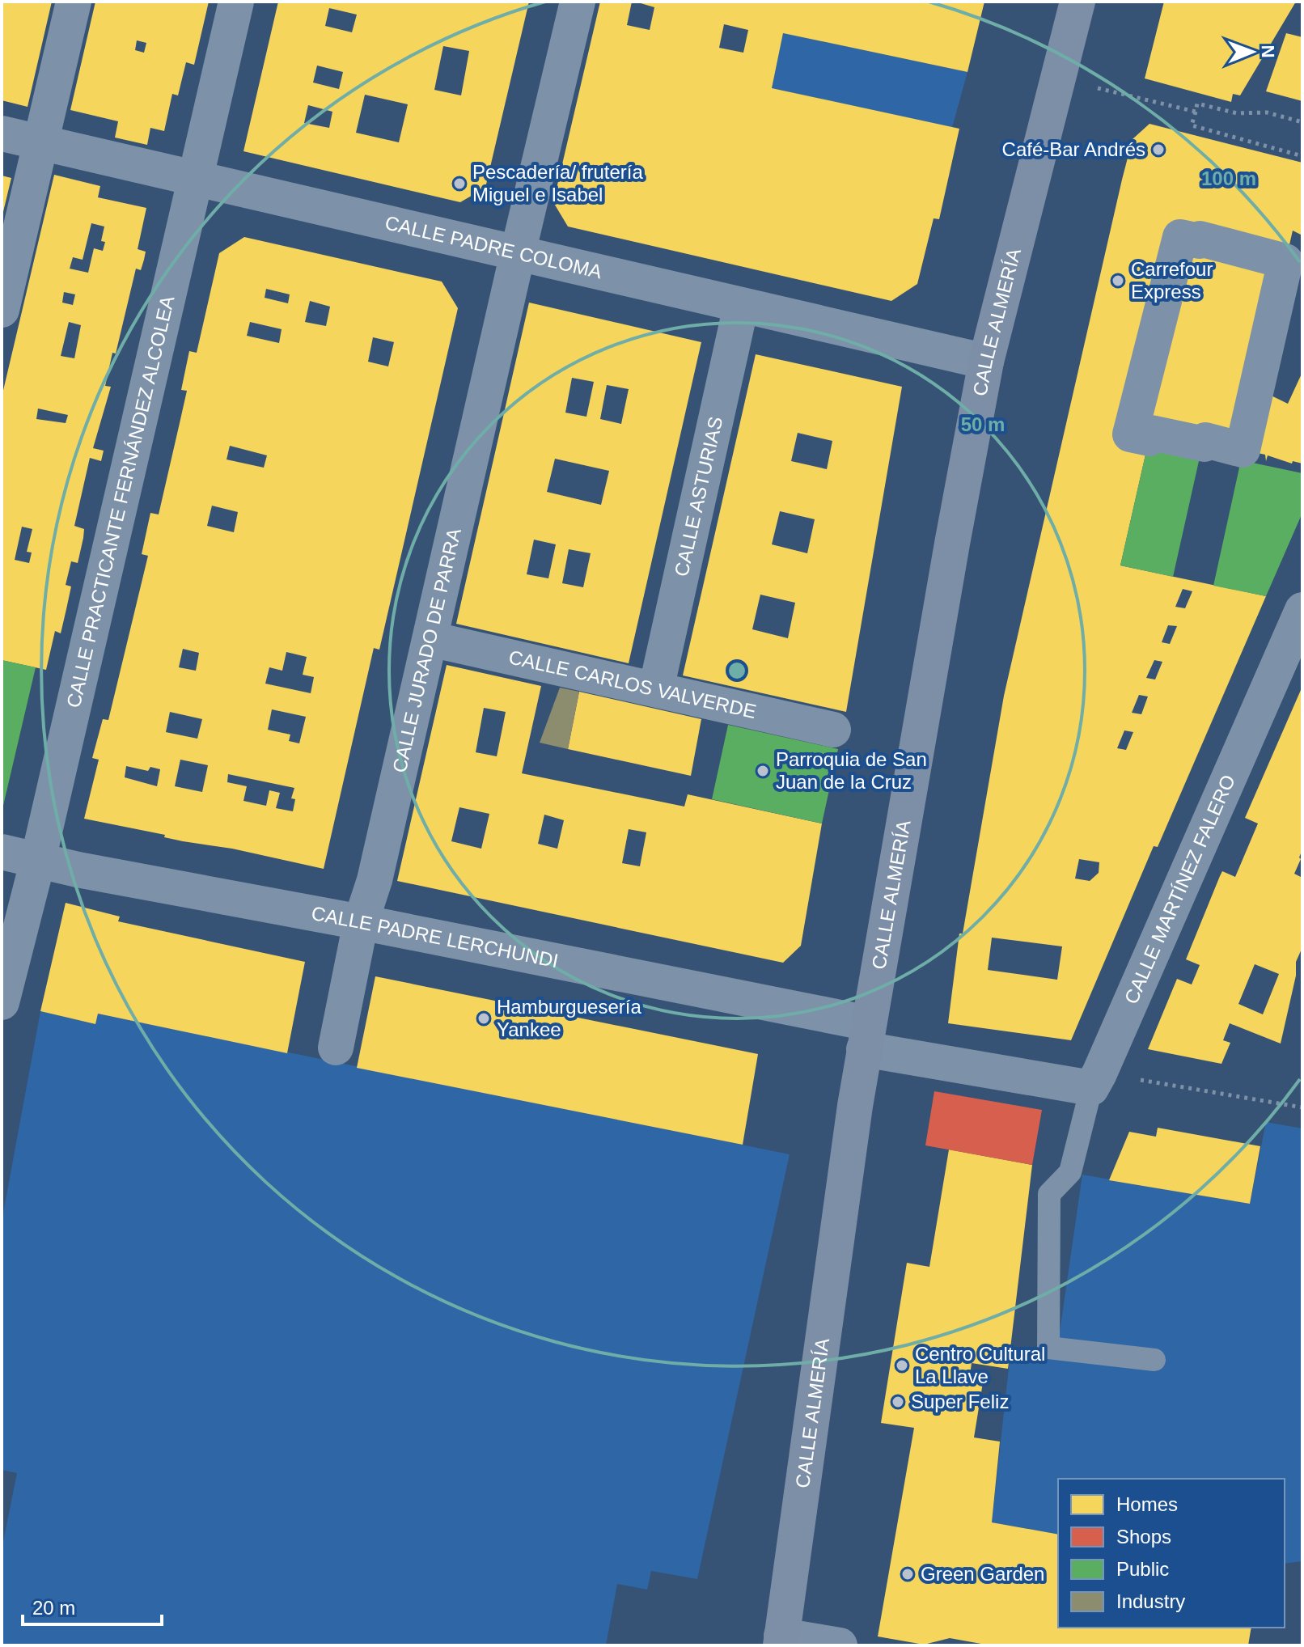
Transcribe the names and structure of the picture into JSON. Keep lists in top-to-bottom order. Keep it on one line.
{"streets":{"main road":["CALLE ALMERÍA"],"street":["CALLE PADRE COLOMA","CALLE ASTURIAS","CALLE PRACTICANTE FERNÁNDEZ ALCOLEA","CALLE JURADO DE PARRA","CALLE CARLOS VALVERDE","CALLE MARTÍNEZ FALERO","CALLE PADRE LERCHUNDI"]},"crossings":[["CALLE PADRE COLOMA","CALLE ALMERÍA"],["CALLE PADRE COLOMA","CALLE ASTURIAS"],["CALLE PADRE COLOMA","CALLE PRACTICANTE FERNÁNDEZ ALCOLEA"],["CALLE PADRE COLOMA","CALLE JURADO DE PARRA"],["CALLE ALMERÍA","CALLE PADRE LERCHUNDI"],["CALLE ASTURIAS","CALLE CARLOS VALVERDE"],["CALLE PRACTICANTE FERNÁNDEZ ALCOLEA","CALLE PADRE LERCHUNDI"],["CALLE JURADO DE PARRA","CALLE CARLOS VALVERDE"],["CALLE JURADO DE PARRA","CALLE PADRE LERCHUNDI"],["CALLE MARTÍNEZ FALERO","CALLE PADRE LERCHUNDI"]],"places":["Café-Bar Andrés","Pescadería/ frutería Miguel e Isabel","Carrefour Express","Parroquia de San Juan de la Cruz","Hamburguesería Yankee","Centro Cultural La Llave","Super Feliz","Green Garden"],"legend":["Homes","Shops","Public","Industry"],"scale_bar":"20 m","north":"right","rings":["100 m","50 m"]}
